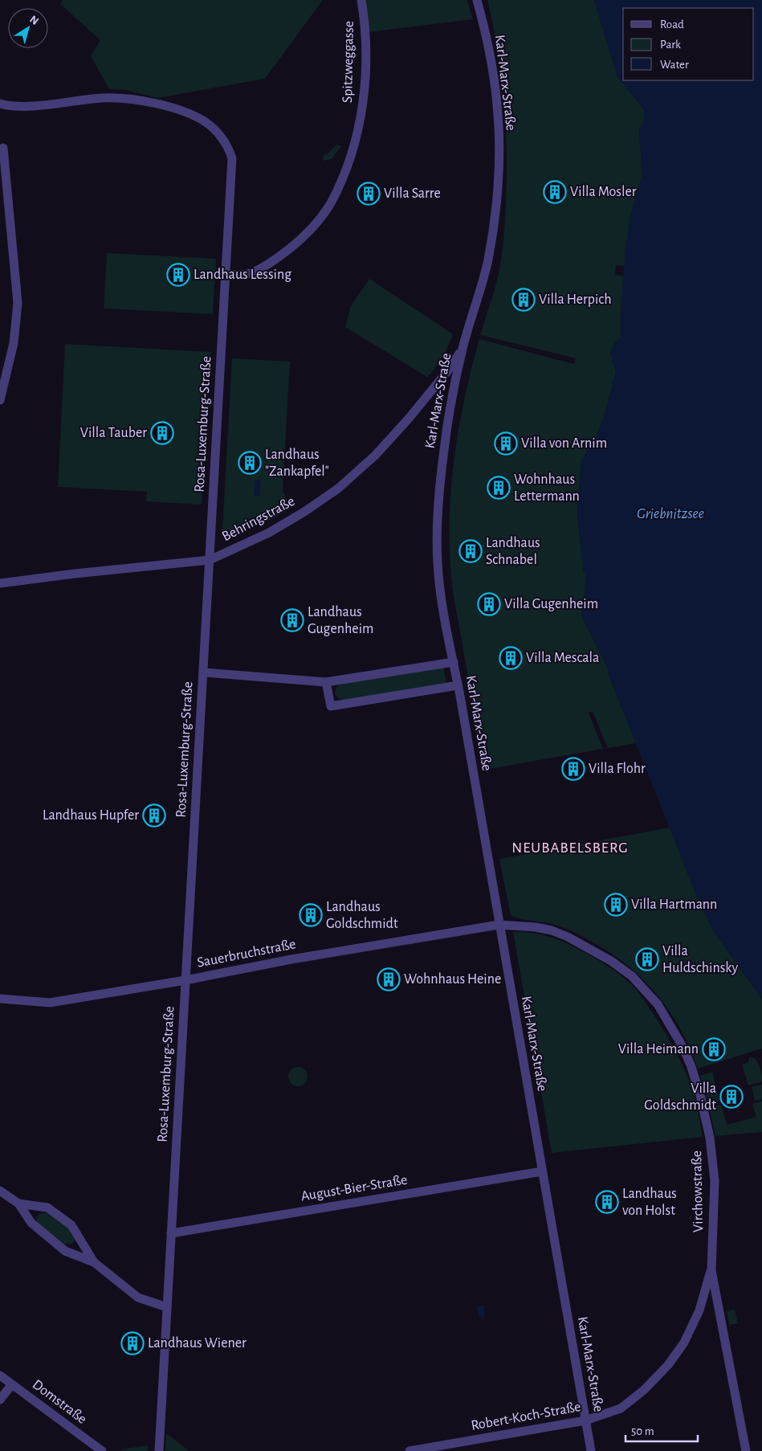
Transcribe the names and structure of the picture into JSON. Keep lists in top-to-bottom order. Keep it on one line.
{"streets":{"street":["Spitzweggasse","Karl-Marx-Straße","Rosa-Luxemburg-Straße","Behringstraße","Sauerbruchstraße","August-Bier-Straße","Virchowstraße","Domstraße","Robert-Koch-Straße"]},"crossings":[["Spitzweggasse","Rosa-Luxemburg-Straße"],["Karl-Marx-Straße","Behringstraße"],["Karl-Marx-Straße","Sauerbruchstraße"],["Karl-Marx-Straße","August-Bier-Straße"],["Karl-Marx-Straße","Virchowstraße"],["Karl-Marx-Straße","Robert-Koch-Straße"],["Rosa-Luxemburg-Straße","Behringstraße"],["Rosa-Luxemburg-Straße","Sauerbruchstraße"],["Rosa-Luxemburg-Straße","August-Bier-Straße"],["Sauerbruchstraße","Virchowstraße"],["Virchowstraße","Robert-Koch-Straße"]],"districts":["NEUBABELSBERG"],"water":["Griebnitzsee"],"places":{"building":["Villa Mosler","Villa Sarre","Landhaus Lessing","Villa Herpich","Villa Tauber","Villa von Arnim","Landhaus \"Zankapfel\"","Wohnhaus Lettermann","Landhaus Schnabel","Villa Gugenheim","Landhaus Gugenheim","Villa Mescala","Villa Flohr","Landhaus Hupfer","Villa Hartmann","Landhaus Goldschmidt","Villa Huldschinsky","Wohnhaus Heine","Villa Heimann","Villa Goldschmidt","Landhaus von Holst","Landhaus Wiener"]},"legend":["Road","Park","Water"],"scale_bar":"50 m","north":"top right"}
